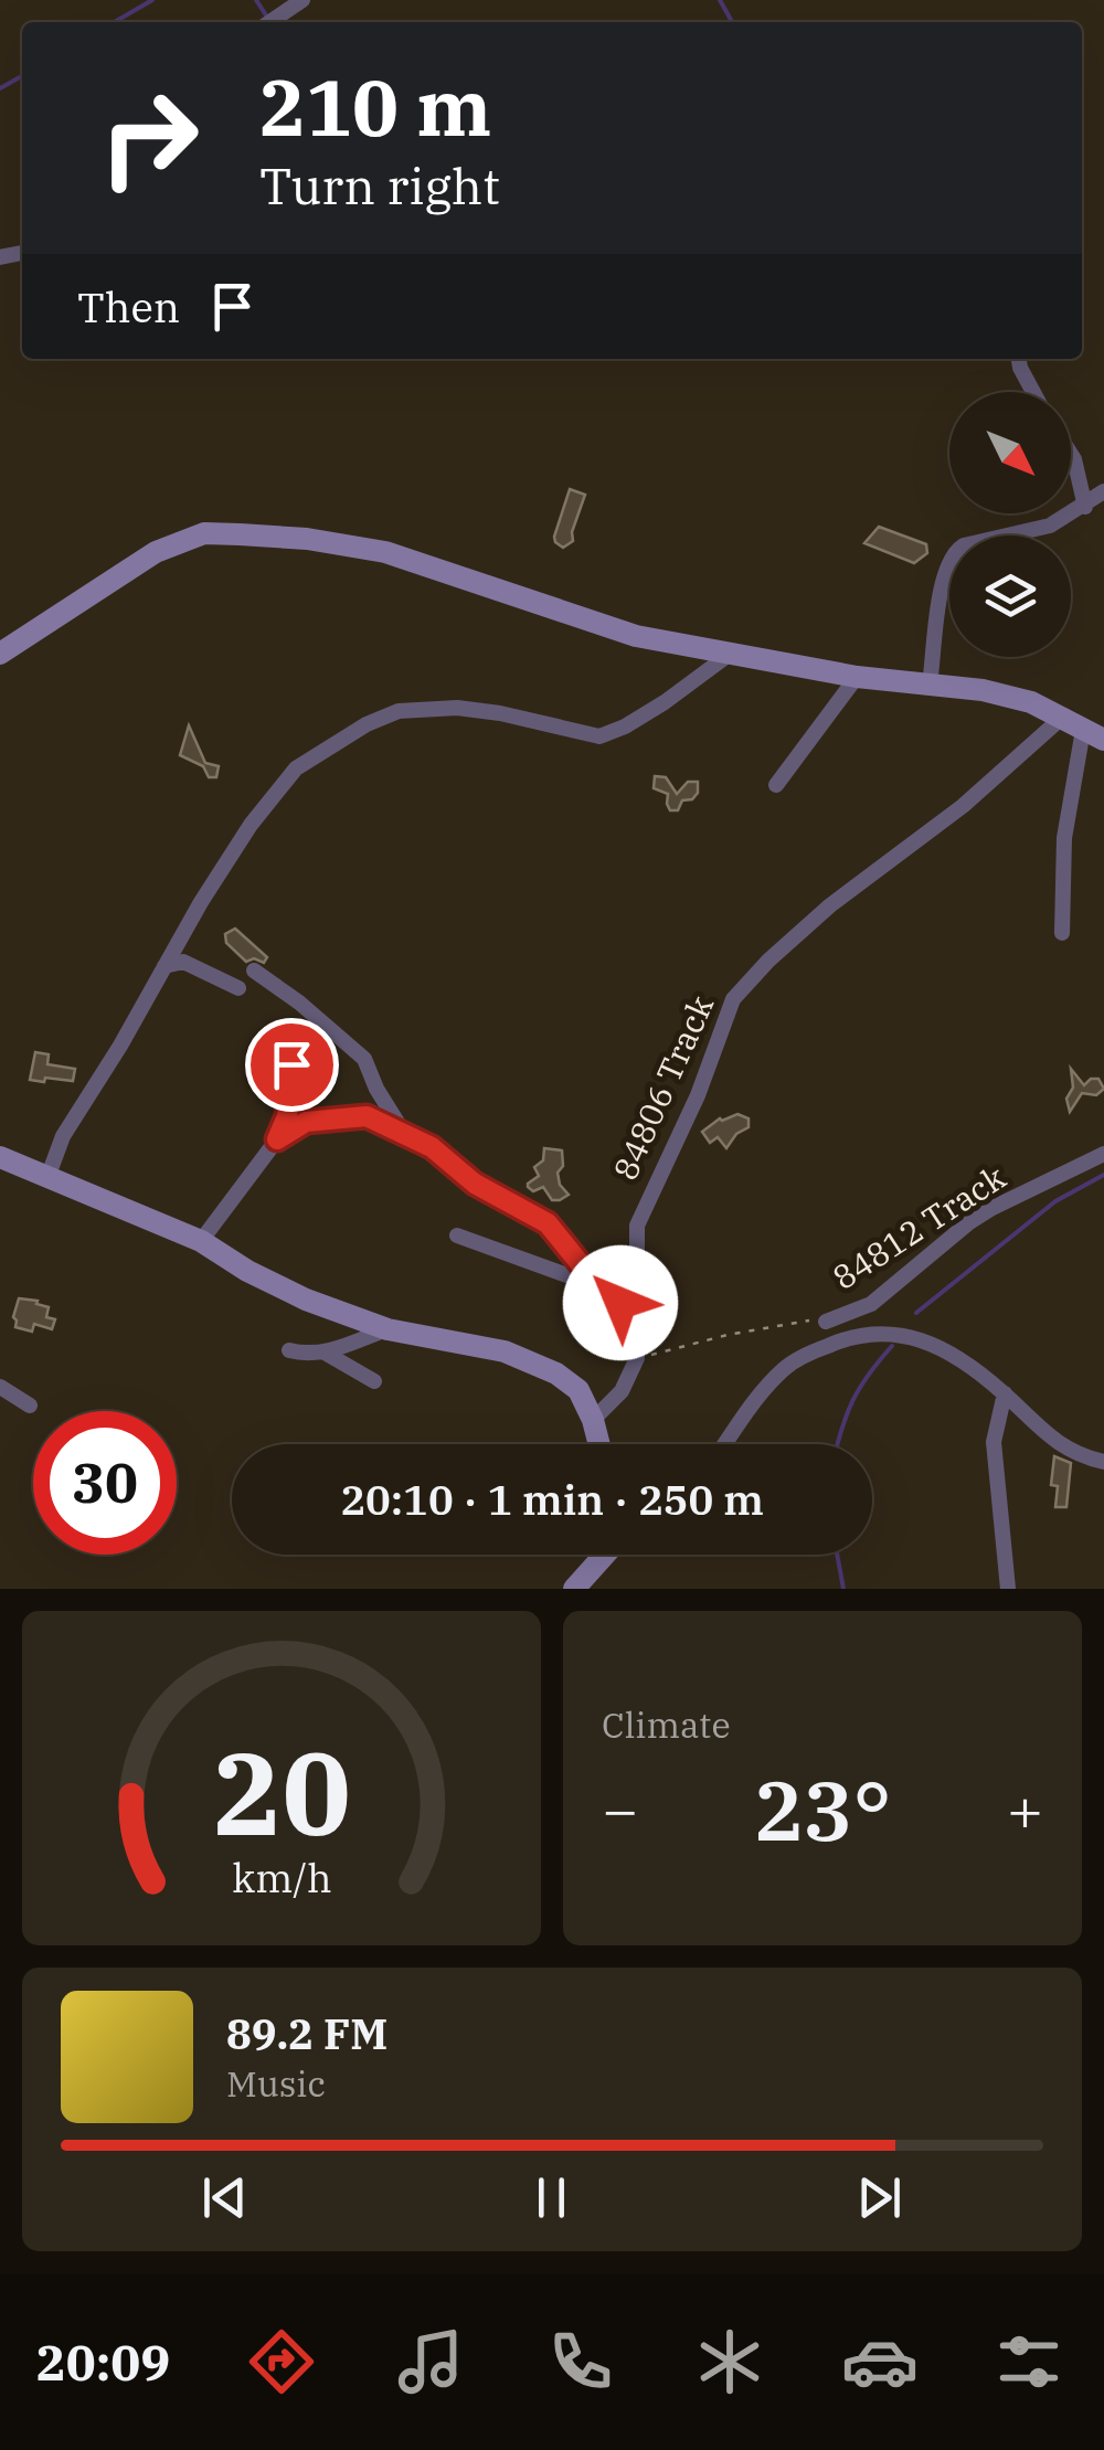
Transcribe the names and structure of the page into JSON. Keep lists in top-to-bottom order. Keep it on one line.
{"streets":{"street":["84806 Track","84812 Track"]},"north":"bottom right","page":{"turn":["210 m","Turn right"],"then":"Then","limit":"30","trip":"20:10 · 1 min · 250 m","tile":"Climate","heat":["−","23°","+"],"song":["89.2 FM","Music"],"tabs":"20:09","gauge":["20","km/h"]}}
